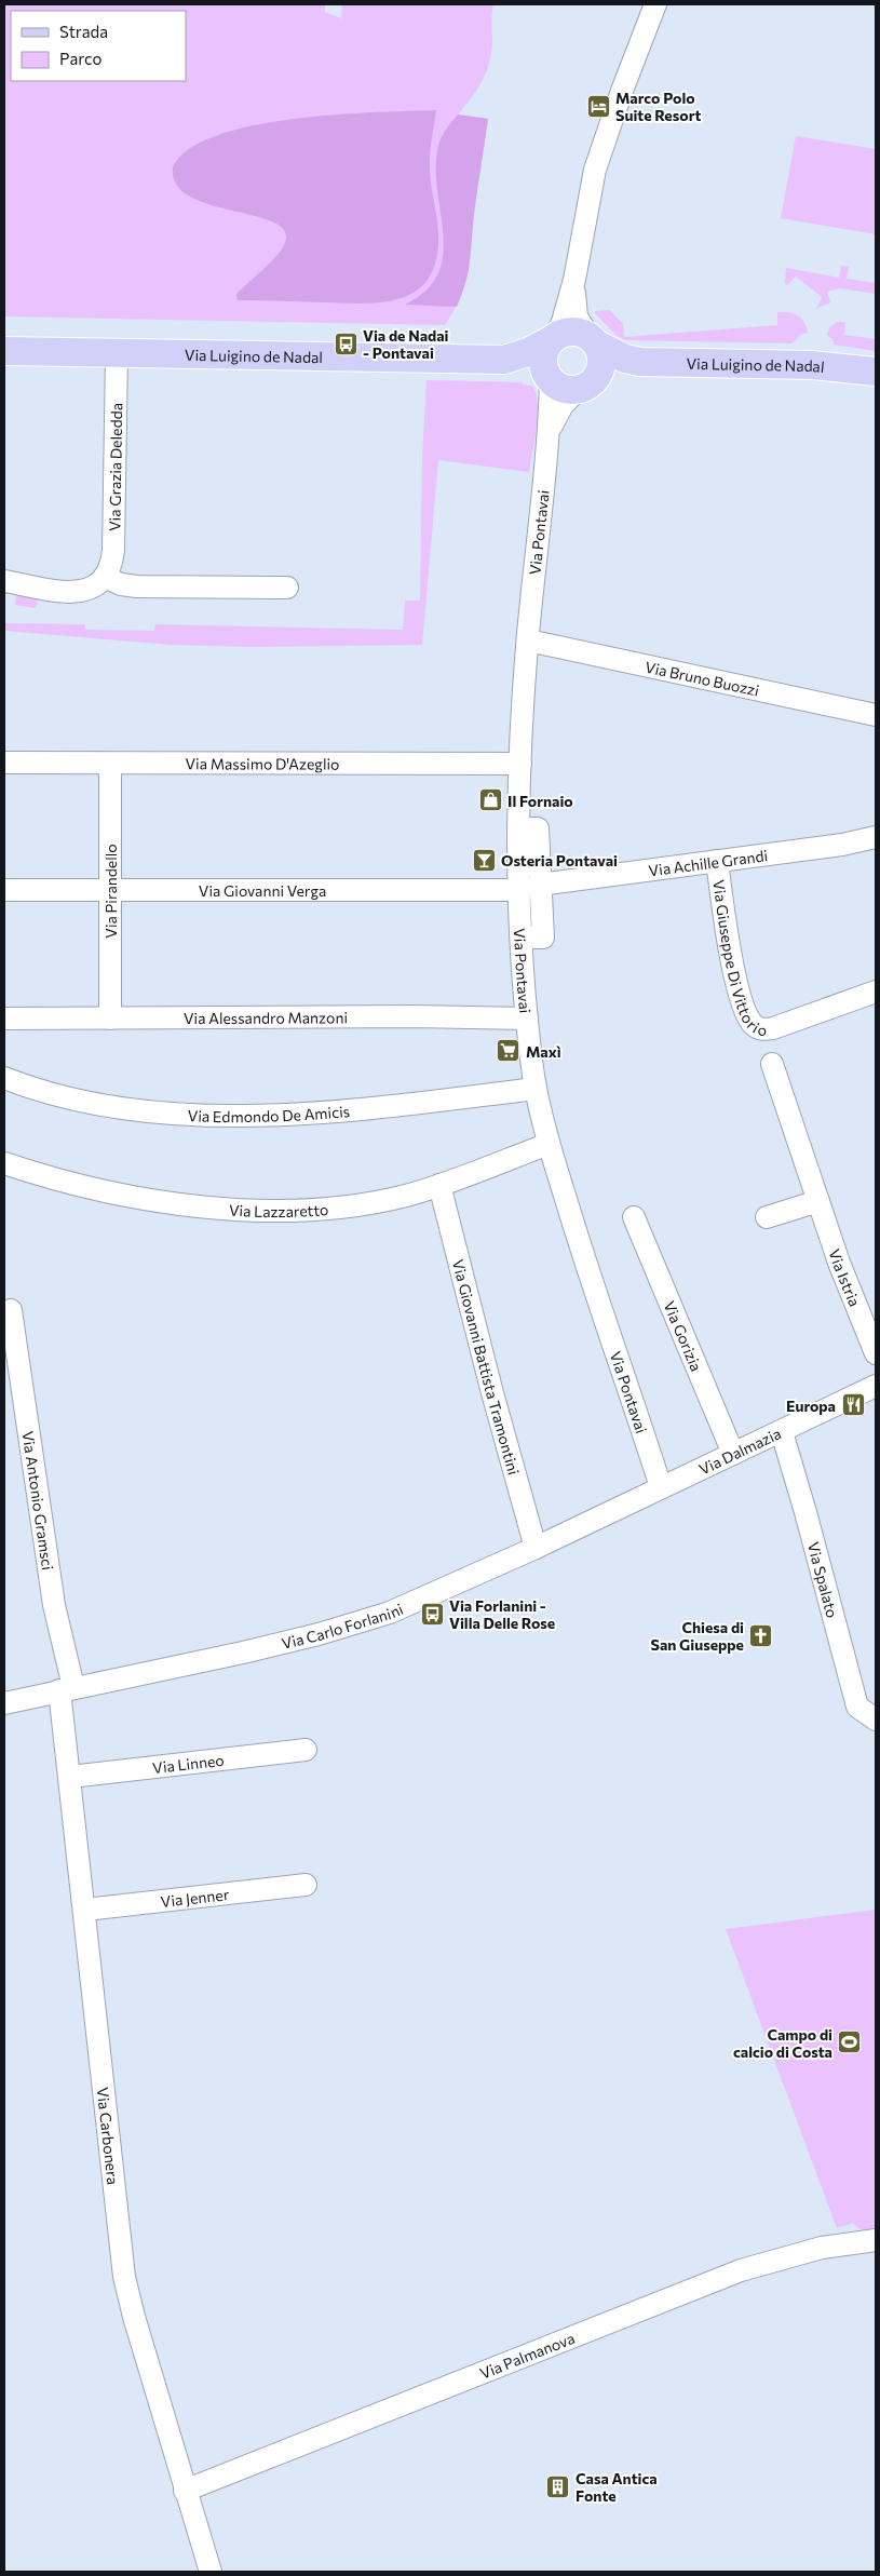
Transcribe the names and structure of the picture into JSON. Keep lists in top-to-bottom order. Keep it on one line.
{"streets":{"main road":["Via Luigino de Nadal"],"street":["Via Grazia Deledda","Via Pontavai","Via Bruno Buozzi","Via Massimo D'Azeglio","Via Achille Grandi","Via Pirandello","Via Giovanni Verga","Via Giuseppe Di Vittorio","Via Alessandro Manzoni","Via Edmondo De Amicis","Via Lazzaretto","Via Istria","Via Gorizia","Via Giovanni Battista Tramontini","Via Dalmazia","Via Antonio Gramsci","Via Spalato","Via Carlo Forlanini","Via Linneo","Via Jenner","Via Carbonera","Via Palmanova"]},"crossings":[["Via Luigino de Nadal","Via Grazia Deledda"],["Via Luigino de Nadal","Via Pontavai"],["Via Pontavai","Via Bruno Buozzi"],["Via Pontavai","Via Massimo D'Azeglio"],["Via Pontavai","Via Achille Grandi"],["Via Pontavai","Via Giovanni Verga"],["Via Pontavai","Via Alessandro Manzoni"],["Via Pontavai","Via Edmondo De Amicis"],["Via Pontavai","Via Lazzaretto"],["Via Pontavai","Via Dalmazia"],["Via Pontavai","Via Carlo Forlanini"],["Via Massimo D'Azeglio","Via Pirandello"],["Via Achille Grandi","Via Giovanni Verga"],["Via Achille Grandi","Via Giuseppe Di Vittorio"],["Via Pirandello","Via Giovanni Verga"],["Via Pirandello","Via Alessandro Manzoni"],["Via Lazzaretto","Via Giovanni Battista Tramontini"],["Via Gorizia","Via Dalmazia"],["Via Giovanni Battista Tramontini","Via Carlo Forlanini"],["Via Dalmazia","Via Spalato"],["Via Dalmazia","Via Carlo Forlanini"],["Via Antonio Gramsci","Via Carlo Forlanini"],["Via Antonio Gramsci","Via Carbonera"],["Via Carlo Forlanini","Via Carbonera"],["Via Linneo","Via Carbonera"],["Via Jenner","Via Carbonera"],["Via Carbonera","Via Palmanova"]],"places":{"hotel":["Marco Polo Suite Resort"],"bus stop":["Via de Nadai - Pontavai","Via Forlanini - Villa Delle Rose"],"shop":["Il Fornaio"],"bar":["Osteria Pontavai"],"supermarket":["Maxì"],"restaurant":["Europa"],"church":["Chiesa di San Giuseppe"],"sports":["Campo di calcio di Costa"],"building":["Casa Antica Fonte"]},"legend":["Strada","Parco"]}
